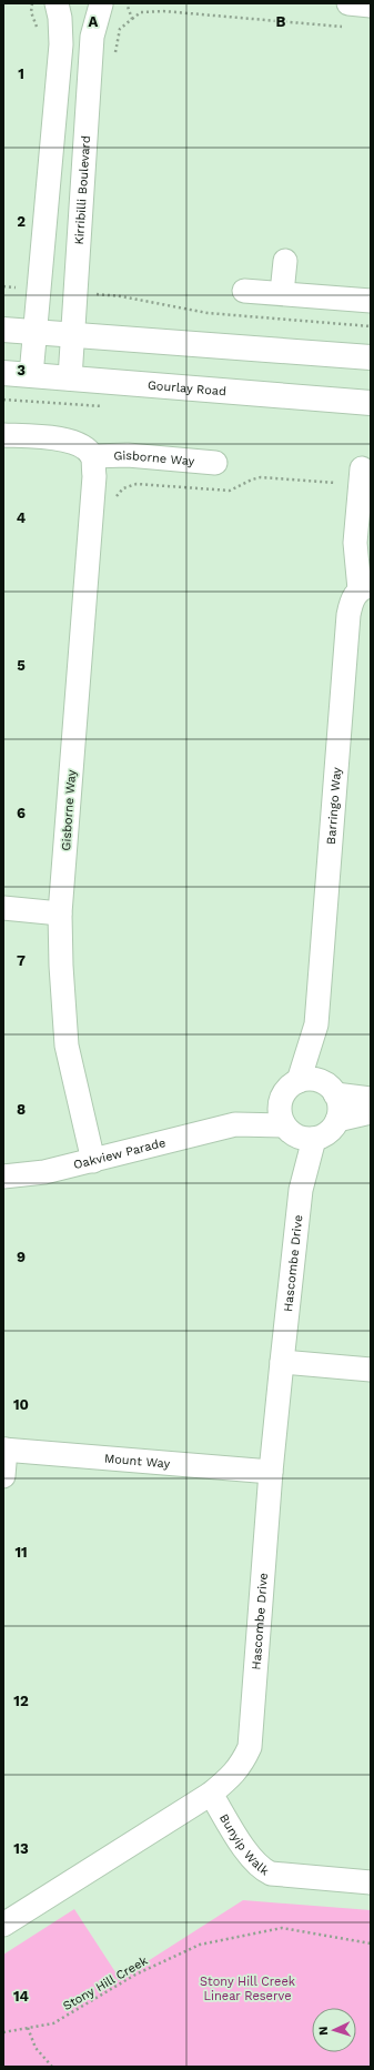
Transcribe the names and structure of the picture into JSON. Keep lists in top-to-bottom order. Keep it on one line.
{"streets":{"main road":["Gourlay Road"],"street":["Kirribilli Boulevard","Gisborne Way","Barringo Way","Oakview Parade","Hascombe Drive","Mount Way","Bunyip Walk"],"path":["Stony Hill Creek"]},"crossings":[["Kirribilli Boulevard","Gourlay Road"],["Gisborne Way","Oakview Parade"],["Barringo Way","Oakview Parade"],["Barringo Way","Hascombe Drive"],["Oakview Parade","Hascombe Drive"],["Hascombe Drive","Mount Way"],["Hascombe Drive","Bunyip Walk"]],"parks":["Stony Hill Creek Linear Reserve"],"north":"left","grid":{"columns":["A","B"],"rows":["1","2","3","4","5","6","7","8","9","10","11","12","13","14"]}}
